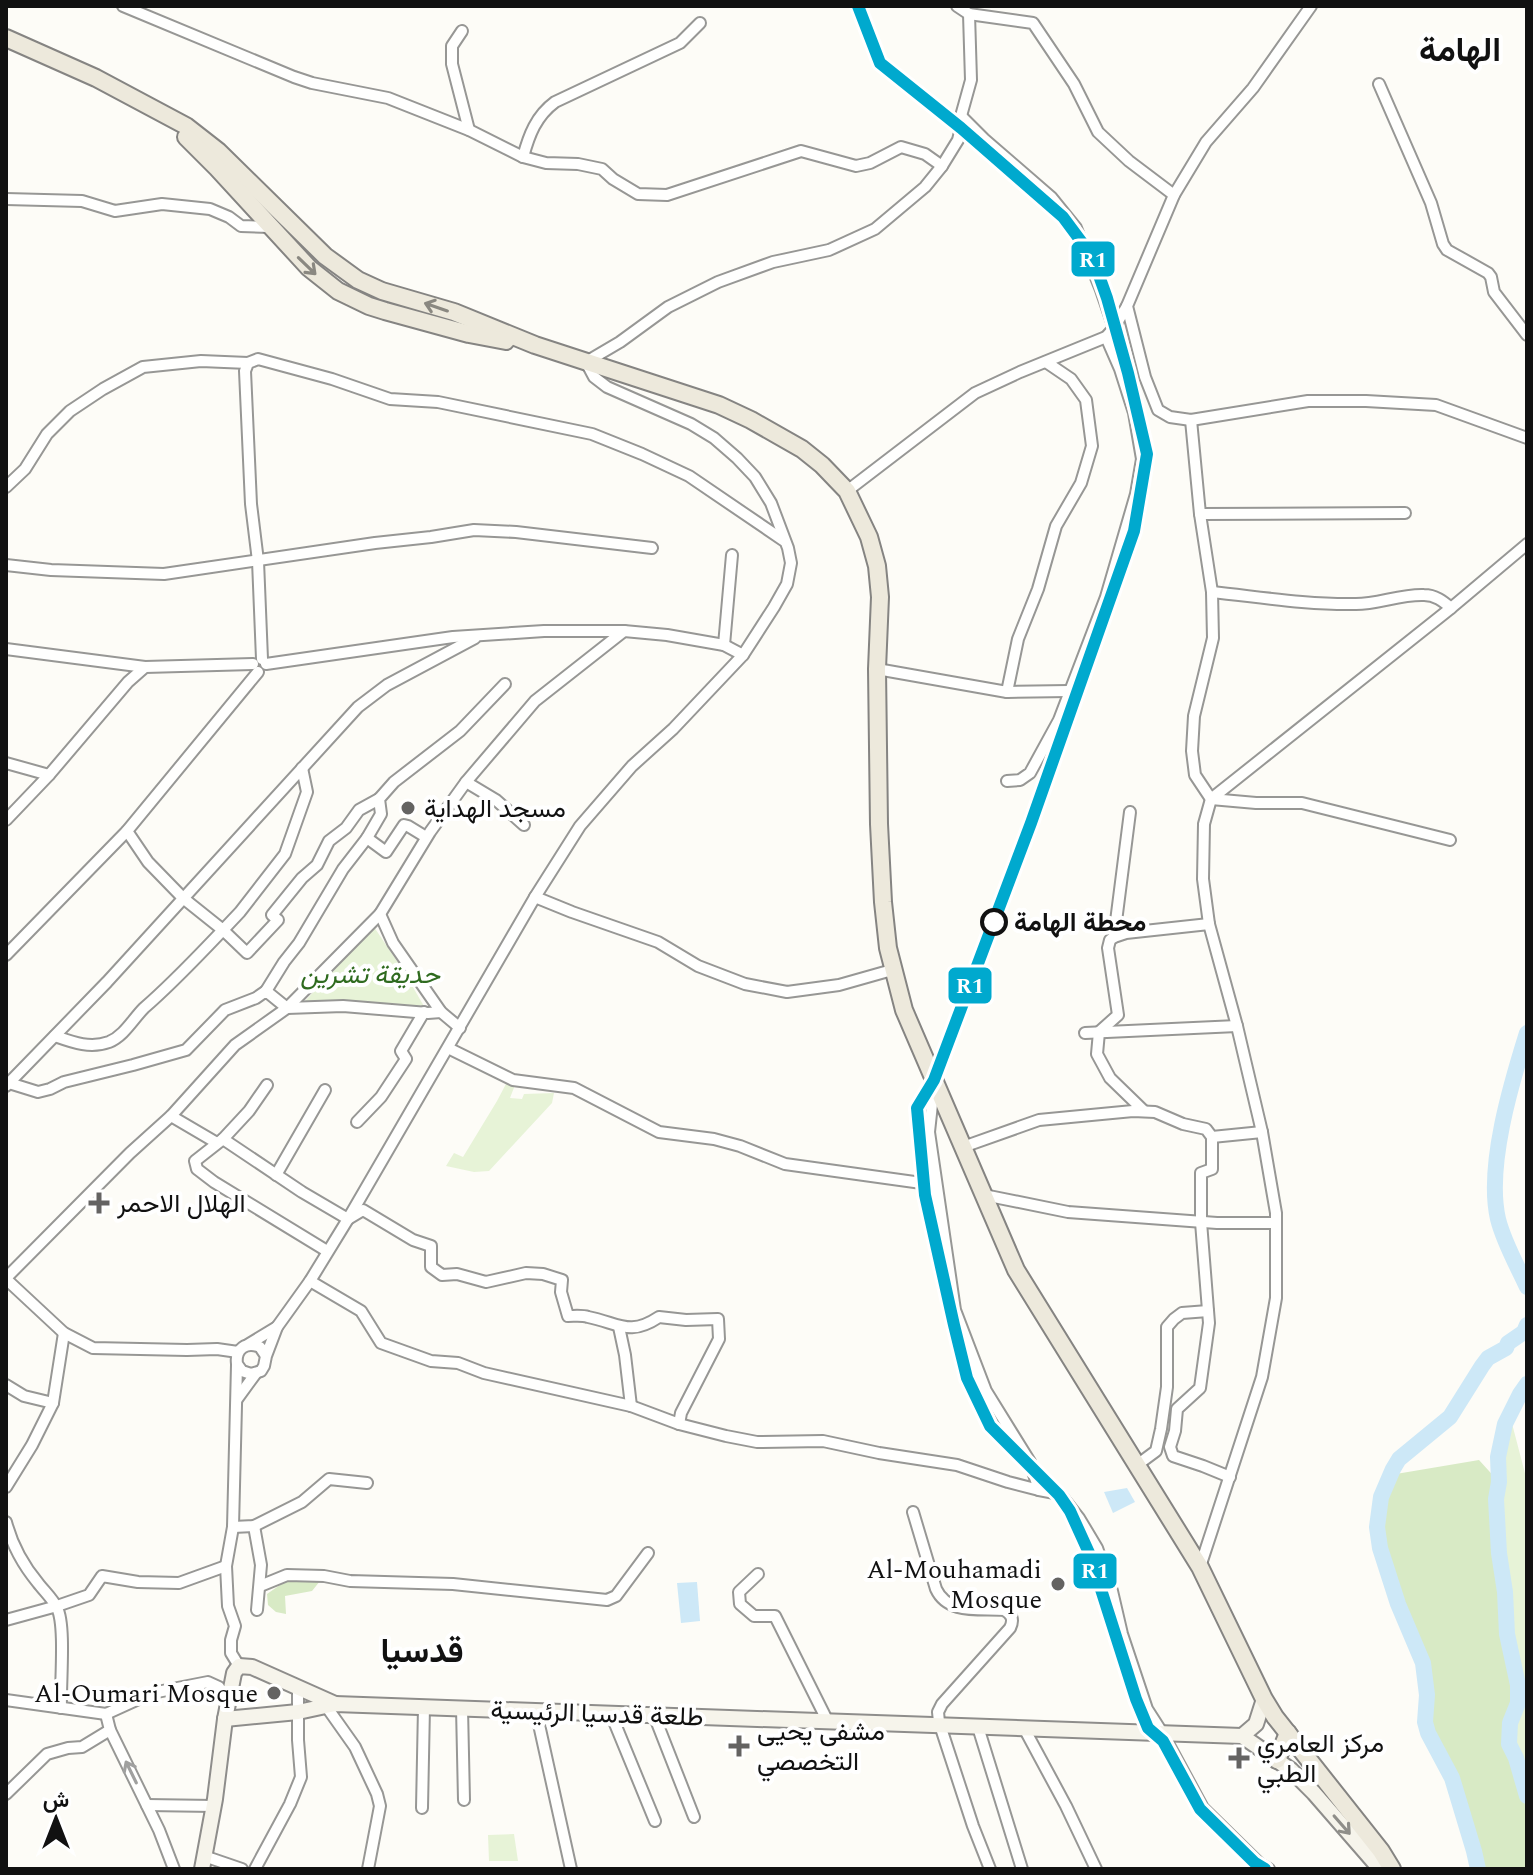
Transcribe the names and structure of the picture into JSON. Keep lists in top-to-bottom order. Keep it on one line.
{"streets":{"main road":["طلعة قدسيا الرئيسية"]},"districts":["الهامة","قدسيا"],"parks":["حديقة تشرين"],"places":{"other":["مسجد الهداية","محطة الهامة","Al-Mouhamadi Mosque","Al-Oumari Mosque"],"health":["الهلال الاحمر","مشفى يحيى التخصصي","مركز العامري الطبي"]},"lines":["transit line R1"],"north":"top"}
